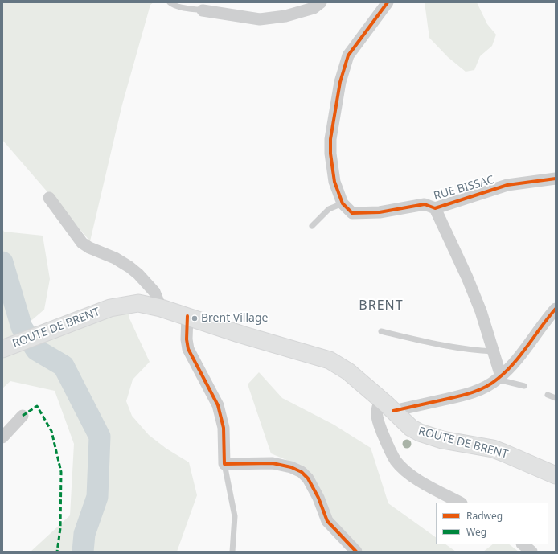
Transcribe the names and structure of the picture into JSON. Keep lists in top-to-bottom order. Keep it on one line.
{"streets":{"main road":["ROUTE DE BRENT"],"street":["RUE BISSAC"]},"districts":["BRENT"],"places":["Brent Village"],"legend":["Radweg","Weg"]}
